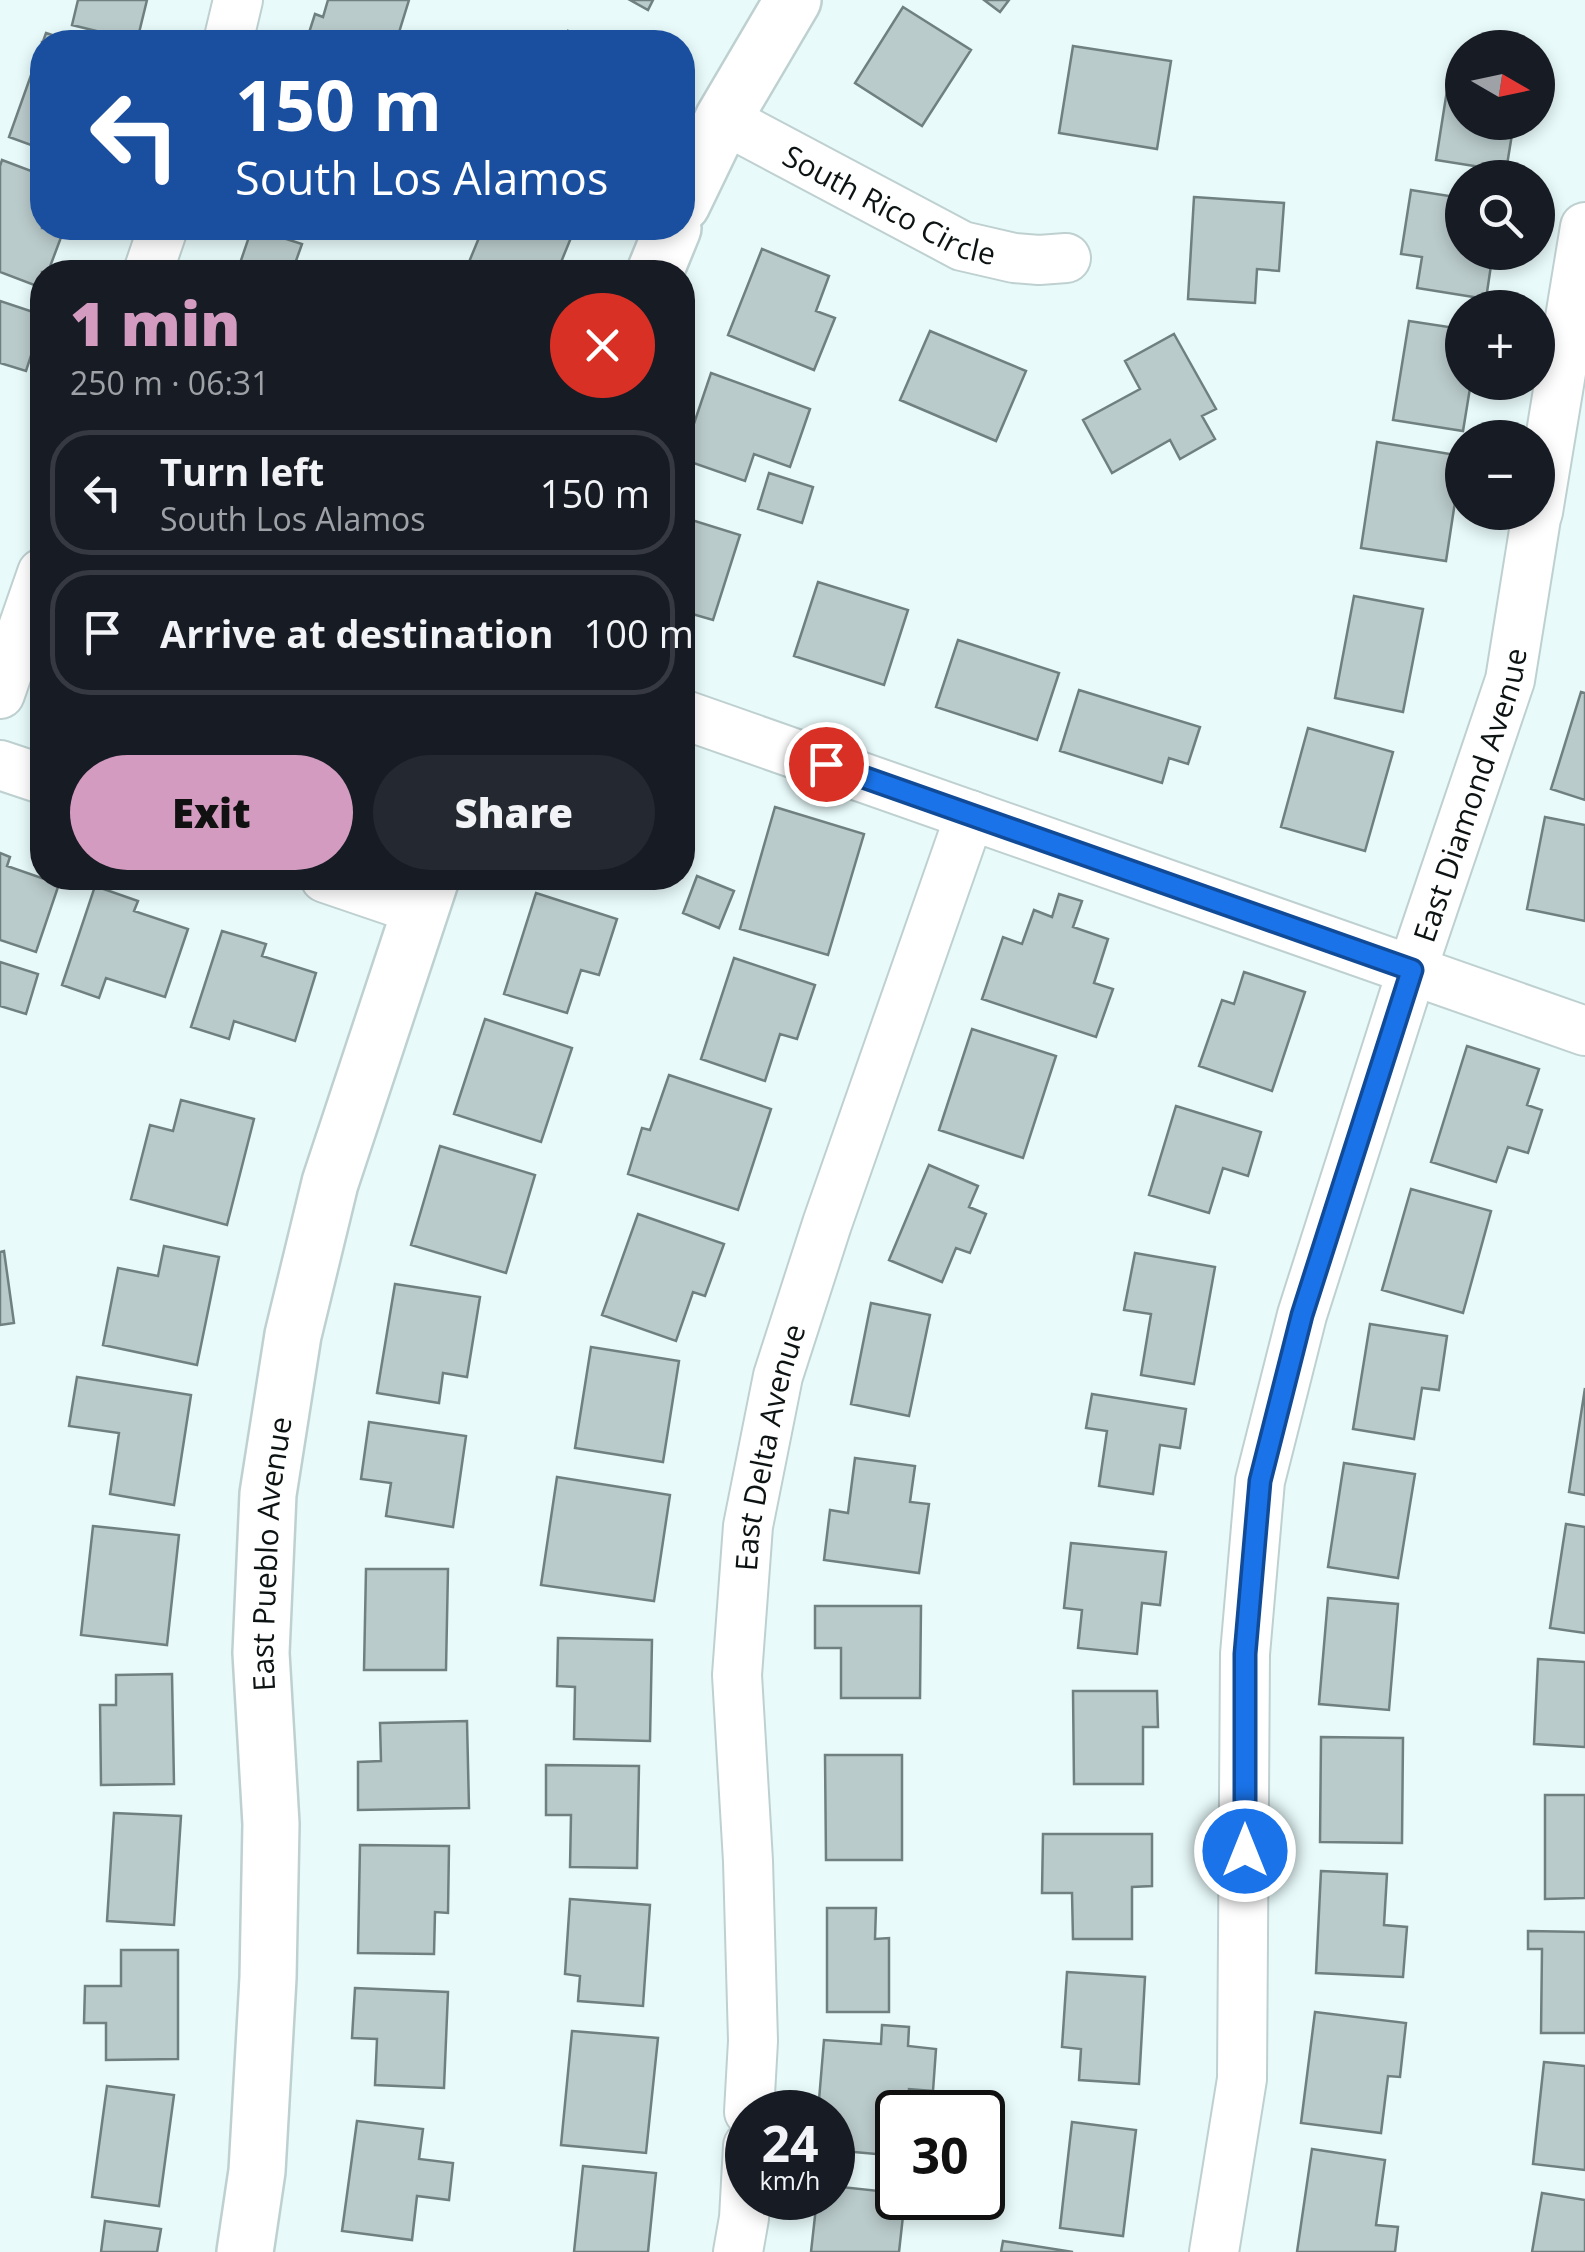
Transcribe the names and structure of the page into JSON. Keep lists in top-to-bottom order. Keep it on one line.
{"streets":{"street":["South Rico Circle","East Diamond Avenue","East Delta Avenue","East Pueblo Avenue"]},"north":"right","page":{"map_buttons":["+","−"],"turn":["150 m","South Los Alamos"],"heading":["1 min","250 m · 06:31"],"list":[{"name":"Turn left","note":"South Los Alamos","value":"150 m"},{"name":"Arrive at destination","value":"100 m"}],"buttons":["Exit","Share"],"speed":"24 km/h","limit":"30"}}
